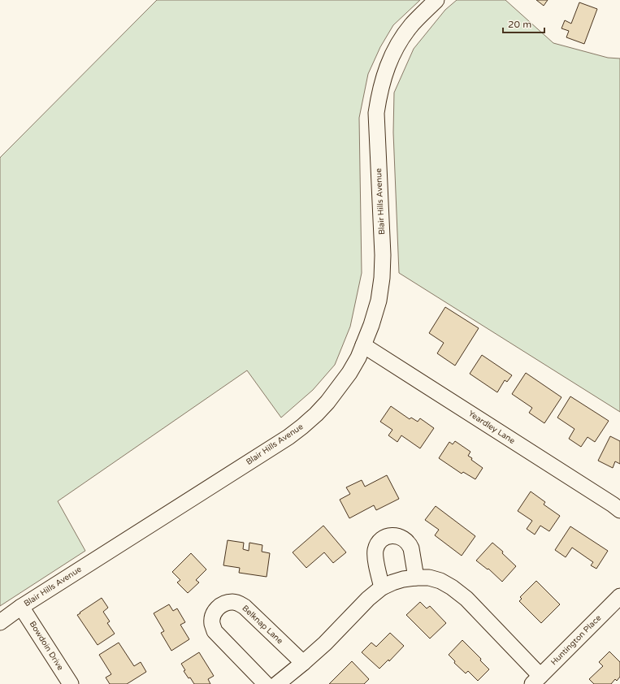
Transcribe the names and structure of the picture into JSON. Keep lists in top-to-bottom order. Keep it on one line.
{"streets":{"street":["Blair Hills Avenue","Yeardley Lane","Belknap Lane","Huntington Place","Bowdoin Drive"]},"crossings":[["Blair Hills Avenue","Yeardley Lane"],["Blair Hills Avenue","Bowdoin Drive"]],"scale_bar":"20 m"}
